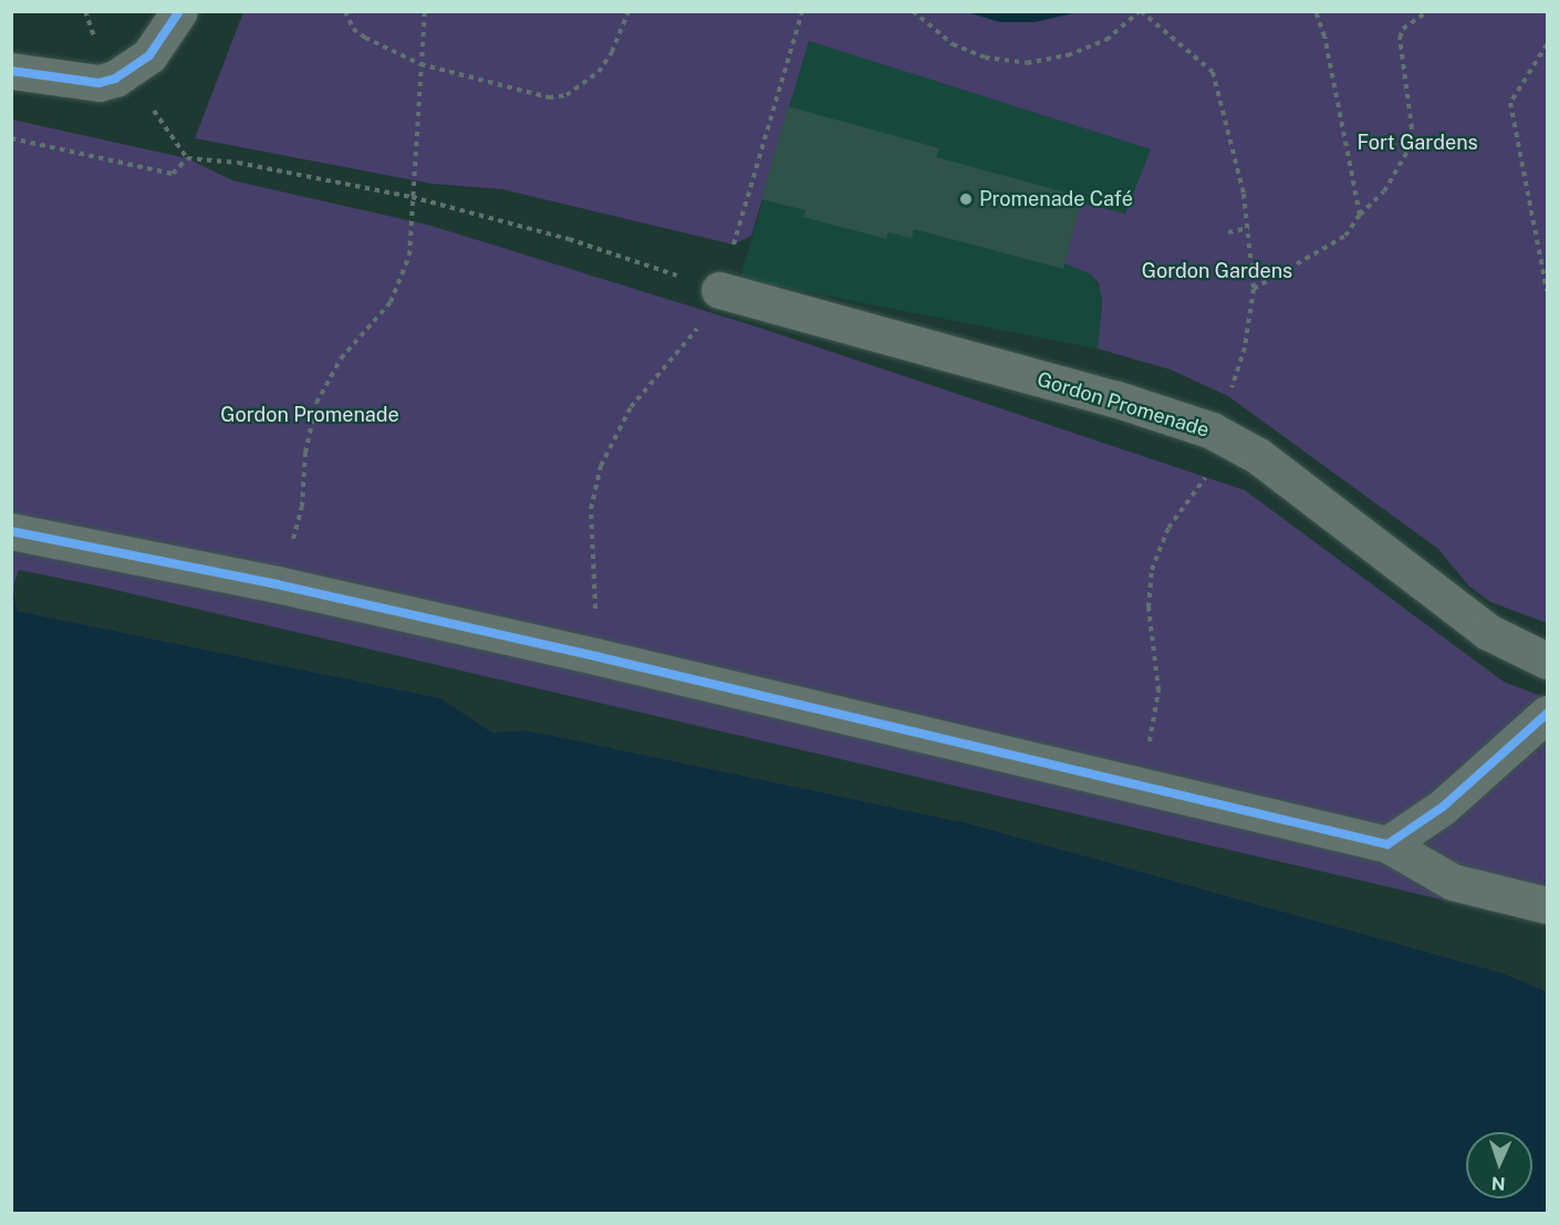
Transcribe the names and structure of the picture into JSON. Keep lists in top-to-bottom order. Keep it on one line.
{"streets":{"street":["Gordon Promenade"]},"parks":["Fort Gardens","Gordon Gardens","Gordon Promenade"],"places":["Promenade Café"],"north":"bottom"}
